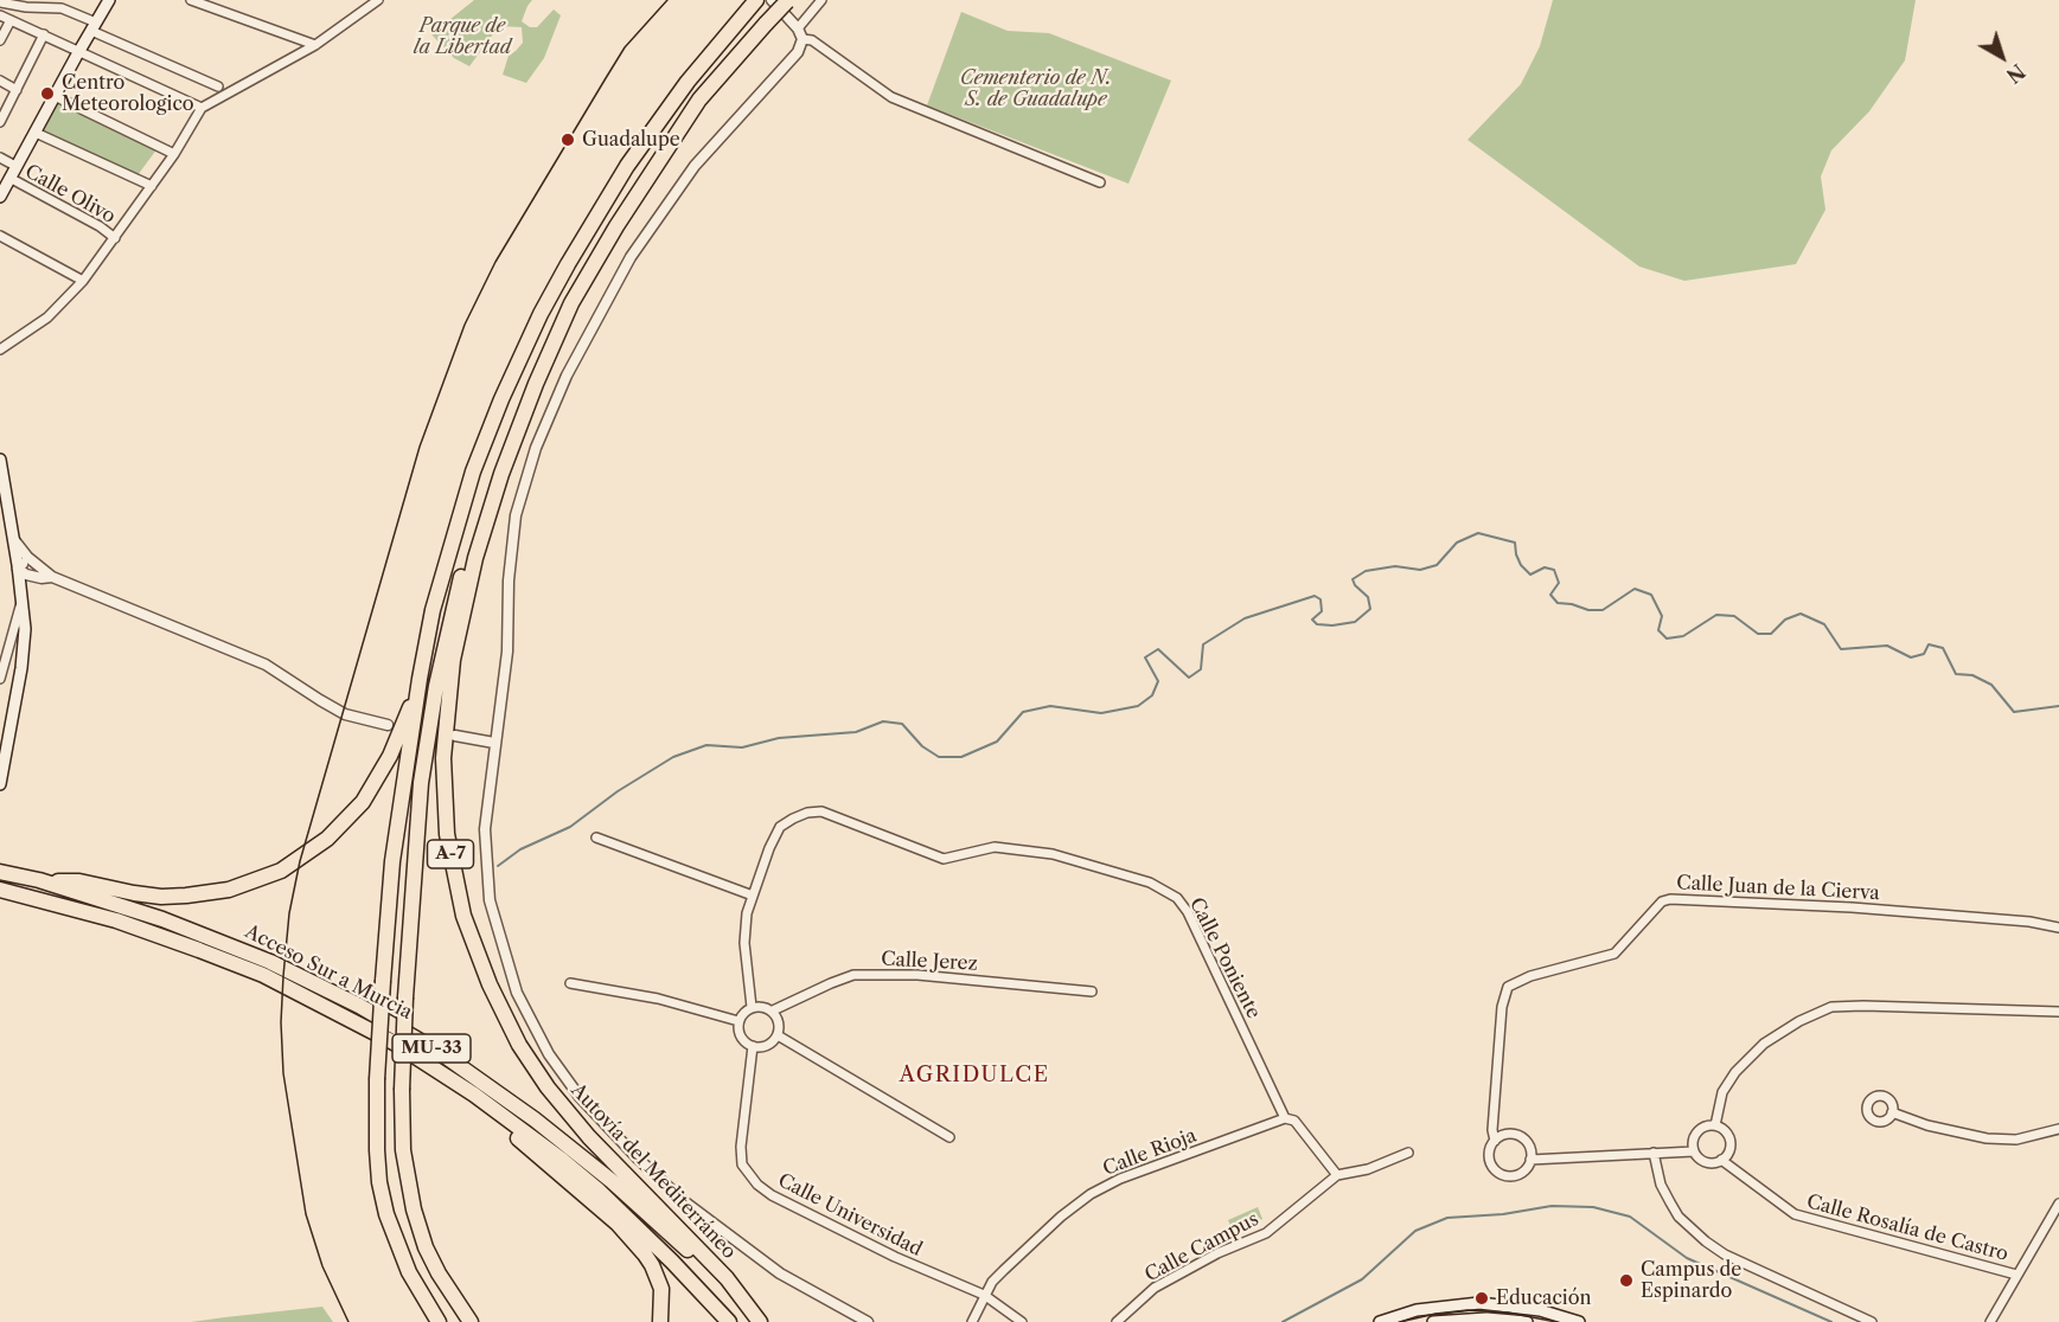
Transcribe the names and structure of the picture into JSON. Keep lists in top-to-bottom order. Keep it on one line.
{"streets":{"highway":["A-7","Acceso Sur a Murcia","MU-33","Autovía del Mediterráneo"],"street":["Calle Olivo","Calle Juan de la Cierva","Calle Poniente","Calle Jerez","Calle Rioja","Calle Universidad","Calle Rosalía de Castro","Calle Campus"]},"crossings":[["Calle Poniente","Calle Jerez"],["Calle Poniente","Calle Rioja"],["Calle Poniente","Calle Universidad"],["Calle Jerez","Calle Universidad"],["Acceso Sur a Murcia","Autovía del Mediterráneo"],["Calle Rioja","Calle Universidad"]],"districts":["AGRIDULCE"],"parks":["Parque de la Libertad","Cementerio de N. S. de Guadalupe"],"places":["Centro Meteorologico","Guadalupe","Campus de Espinardo","Educación"],"north":"bottom right"}
